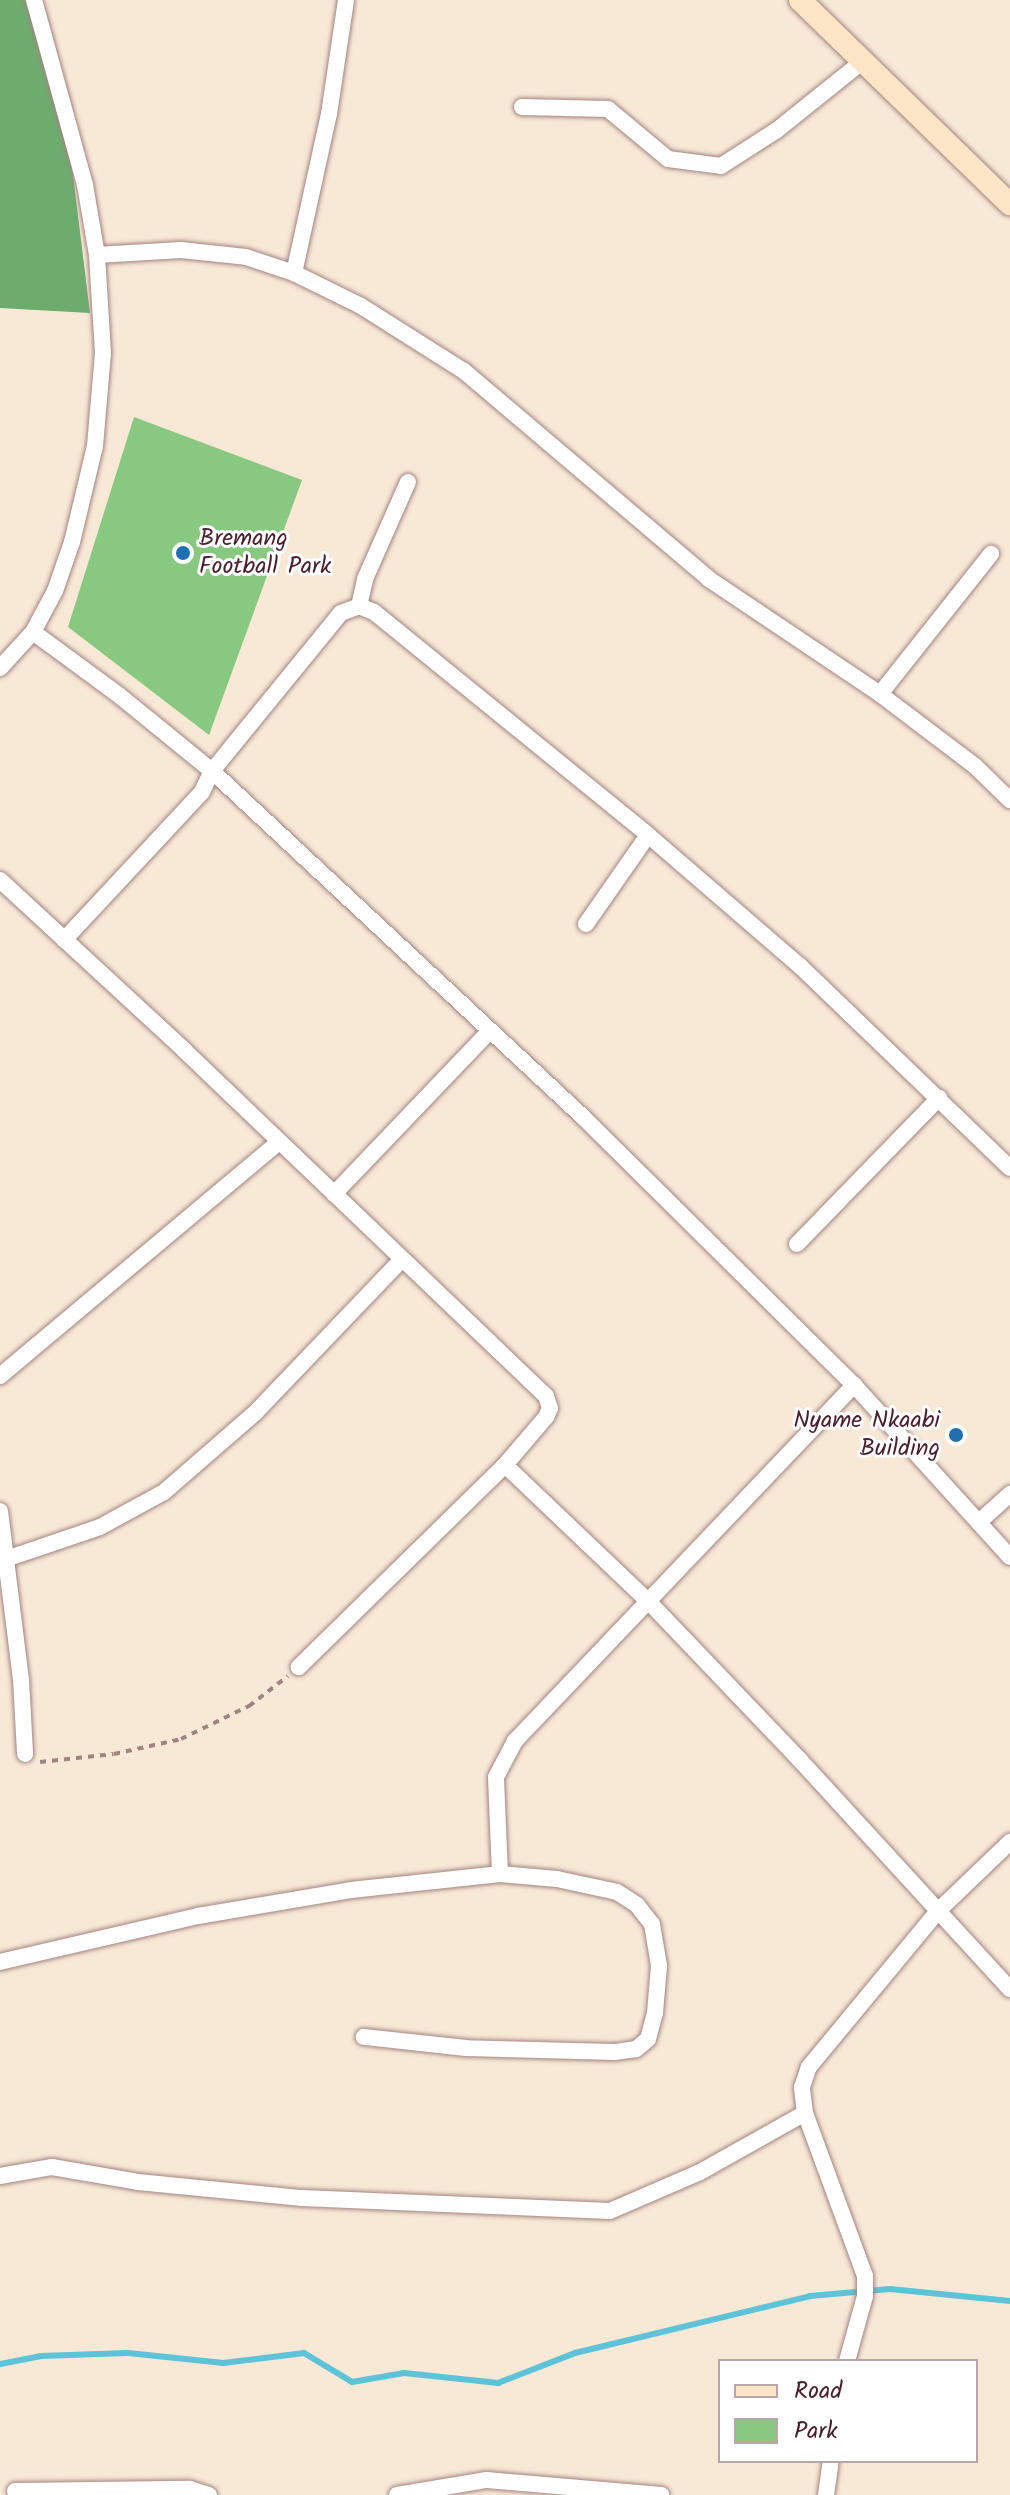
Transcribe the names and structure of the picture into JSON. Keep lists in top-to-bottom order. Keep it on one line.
{"places":["Bremang Football Park","Nyame Nkaabi Building"],"legend":["Road","Park"]}
